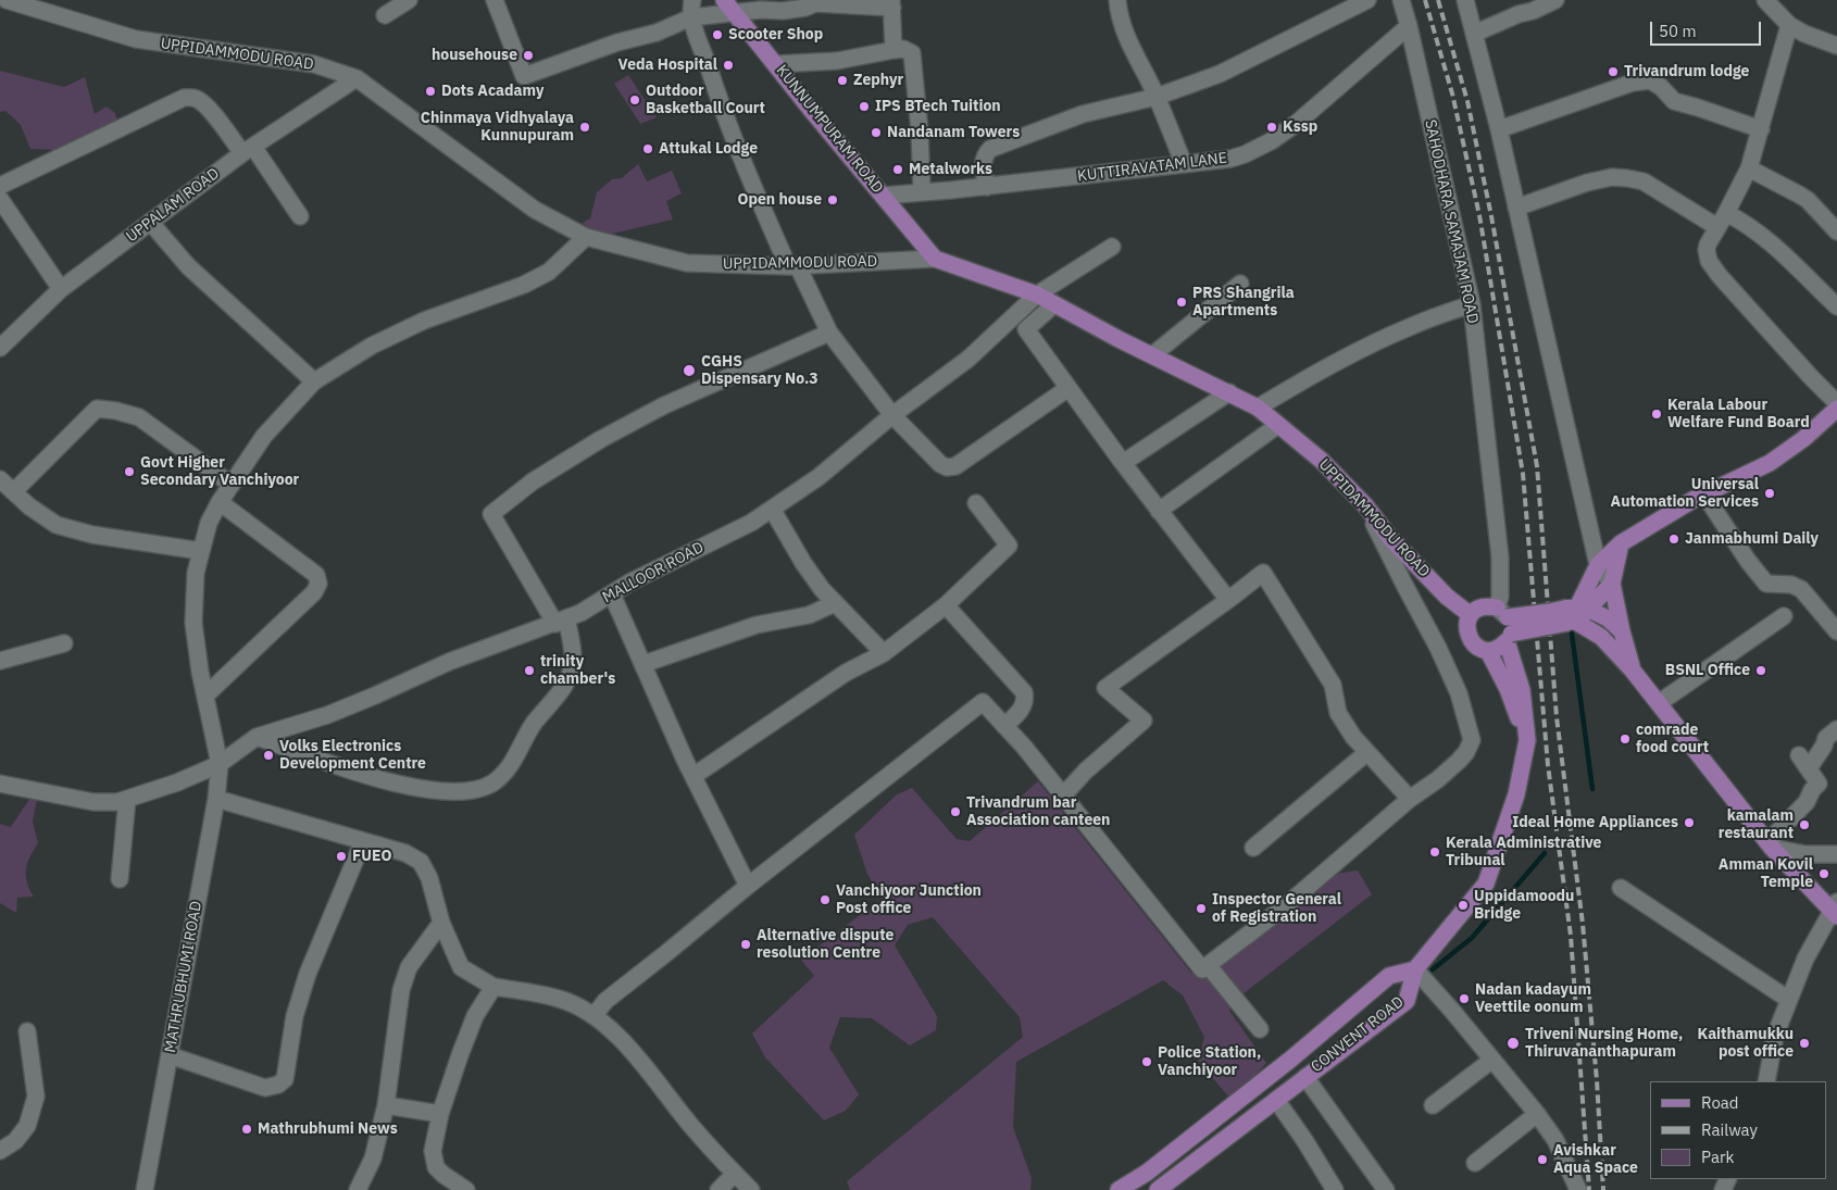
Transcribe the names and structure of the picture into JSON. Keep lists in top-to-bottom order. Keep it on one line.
{"streets":{"main road":["UPPIDAMMODU ROAD","KUNNUMPURAM ROAD","CONVENT ROAD"],"street":["KUTTIRAVATAM LANE","UPPALAM ROAD","SAHODHARA SAMAJAM ROAD","MALLOOR ROAD","MATHRUBHUMI ROAD"]},"crossings":[["UPPIDAMMODU ROAD","KUNNUMPURAM ROAD"],["UPPIDAMMODU ROAD","UPPALAM ROAD"],["UPPIDAMMODU ROAD","SAHODHARA SAMAJAM ROAD"],["UPPIDAMMODU ROAD","MALLOOR ROAD"],["UPPIDAMMODU ROAD","MATHRUBHUMI ROAD"],["KUNNUMPURAM ROAD","KUTTIRAVATAM LANE"],["KUTTIRAVATAM LANE","SAHODHARA SAMAJAM ROAD"],["MALLOOR ROAD","MATHRUBHUMI ROAD"]],"places":["Scooter Shop","househouse","Veda Hospital","Trivandrum lodge","Zephyr","Dots Acadamy","Outdoor Basketball Court","IPS BTech Tuition","Chinmaya Vidhyalaya Kunnupuram","Kssp","Nandanam Towers","Attukal Lodge","Metalworks","Open house","PRS Shangrila Apartments","CGHS Dispensary No.3","Kerala Labour Welfare Fund Board","Govt Higher Secondary Vanchiyoor","Universal Automation Services","Janmabhumi Daily","trinity chamber's","BSNL Office","comrade food court","Volks Electronics Development Centre","Trivandrum bar Association canteen","Ideal Home Appliances","kamalam restaurant","Kerala Administrative Tribunal","FUEO","Amman Kovil Temple","Vanchiyoor Junction Post office","Uppidamoodu Bridge","Inspector General of Registration","Alternative dispute resolution Centre","Nadan kadayum Veettile oonum","Triveni Nursing Home, Thiruvananthapuram","Kaithamukku post office","Police Station, Vanchiyoor","Mathrubhumi News","Avishkar Aqua Space"],"legend":["Road","Railway","Park"],"scale_bar":"50 m"}
